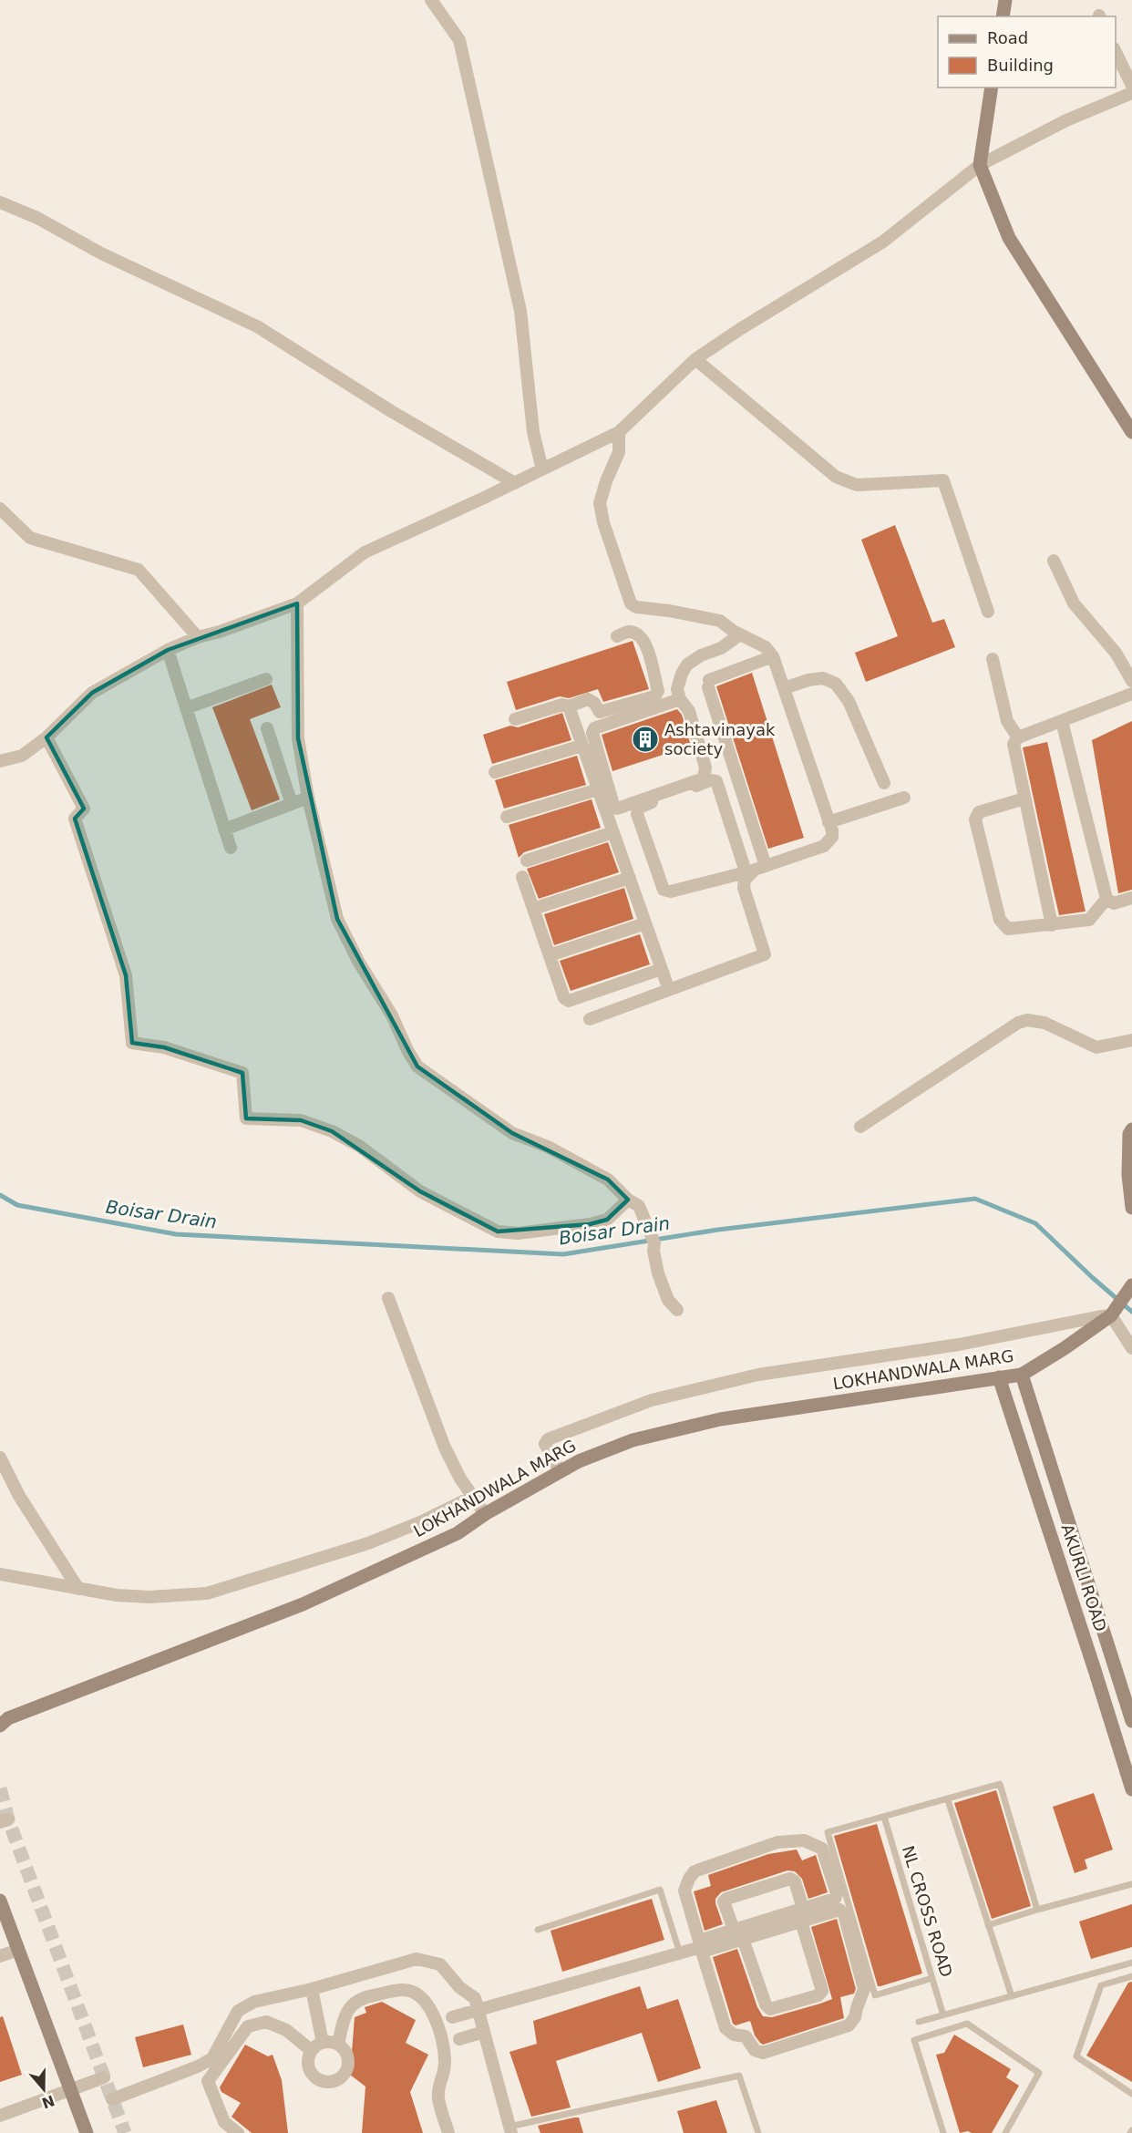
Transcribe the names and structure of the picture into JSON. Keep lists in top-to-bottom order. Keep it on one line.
{"streets":{"street":["LOKHANDWALA MARG","AKURLI ROAD"],"lane":["NL CROSS ROAD"]},"crossings":[["LOKHANDWALA MARG","AKURLI ROAD"]],"water":["Boisar Drain"],"places":{"building":["Ashtavinayak society"]},"legend":["Road","Building"],"north":"bottom"}
